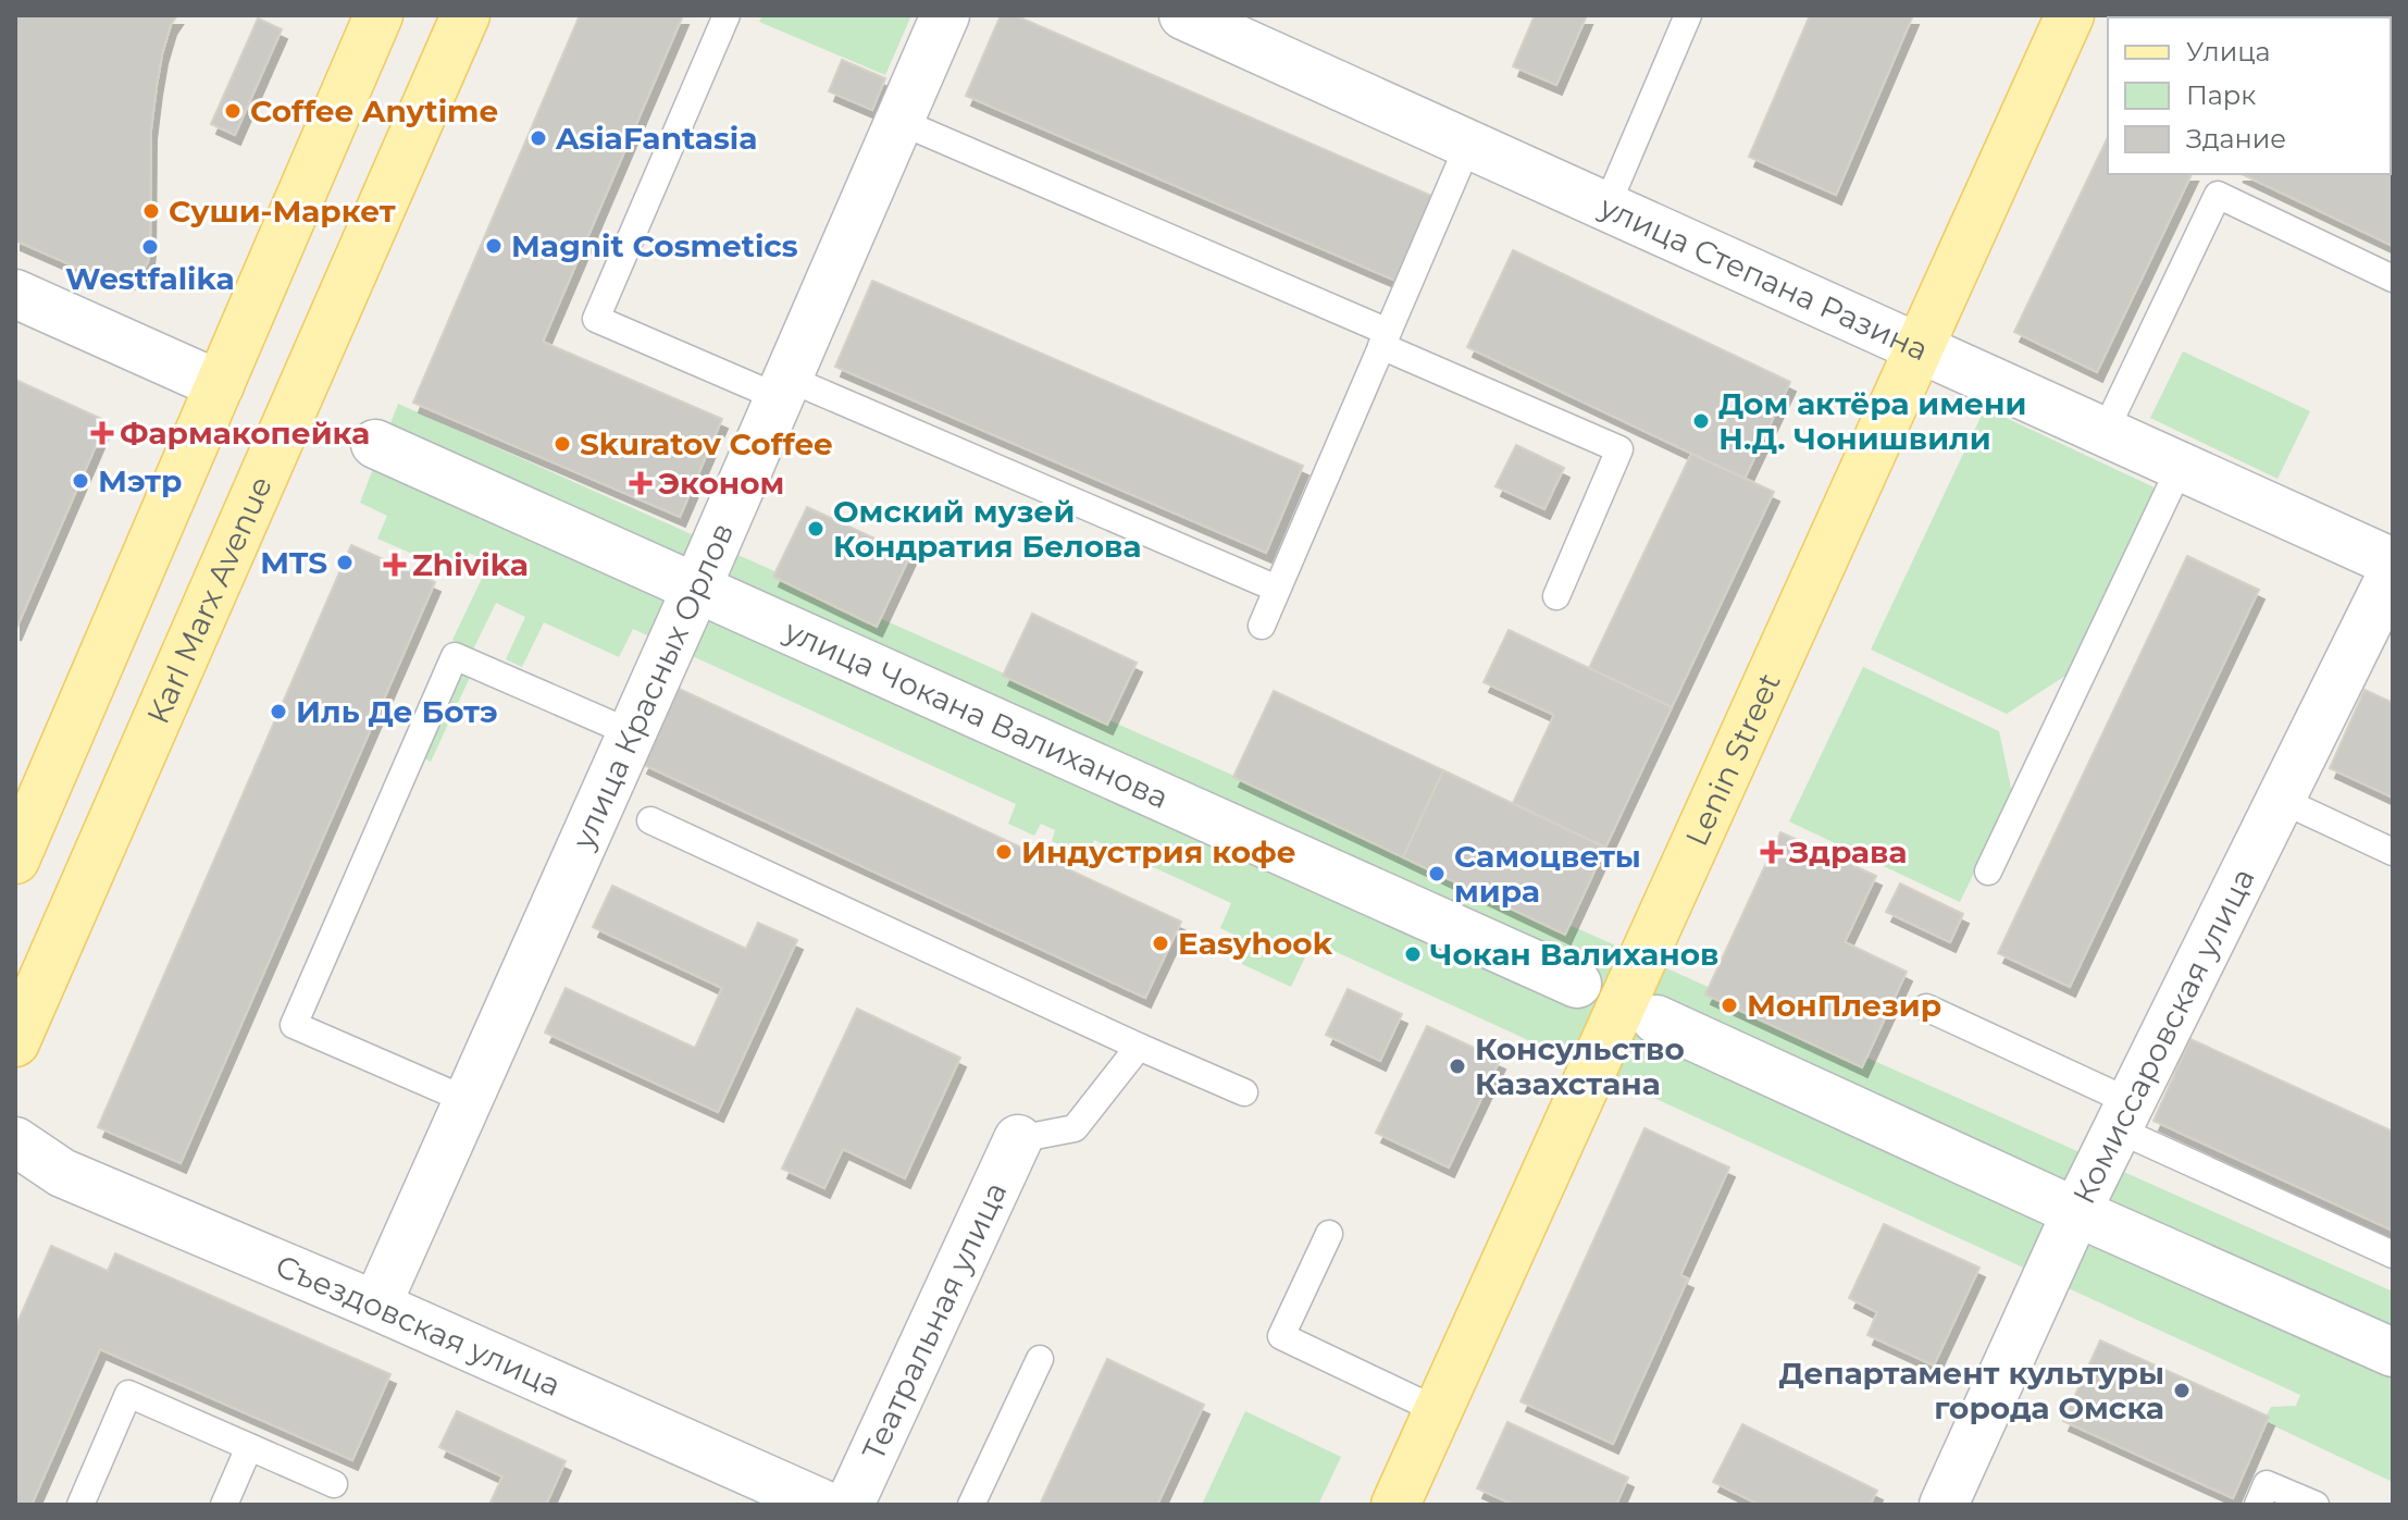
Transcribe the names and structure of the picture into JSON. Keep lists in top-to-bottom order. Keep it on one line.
{"streets":{"main road":["Karl Marx Avenue","Lenin Street"],"street":["улица Степана Разина","улица Красных Орлов","улица Чокана Валиханова","Комиссаровская улица","Театральная улица","Съездовская улица"]},"crossings":[["улица Степана Разина","Lenin Street"],["улица Степана Разина","Комиссаровская улица"],["улица Красных Орлов","улица Чокана Валиханова"],["улица Красных Орлов","Съездовская улица"]],"places":{"other":["Coffee Anytime","AsiaFantasia","Суши-Маркет","Magnit Cosmetics","Westfalika","Дом актёра имени Н.Д. Чонишвили","Skuratov Coffee","Мэтр","Омский музей Кондратия Белова","MTS","Иль Де Ботэ","Индустрия кофе","Самоцветы мира","Easyhook","Чокан Валиханов","МонПлезир","Консульство Казахстана","Департамент культуры города Омска"],"health":["Фармакопейка","Эконом","Zhivika","Здрава"]},"legend":["Улица","Парк","Здание"]}
